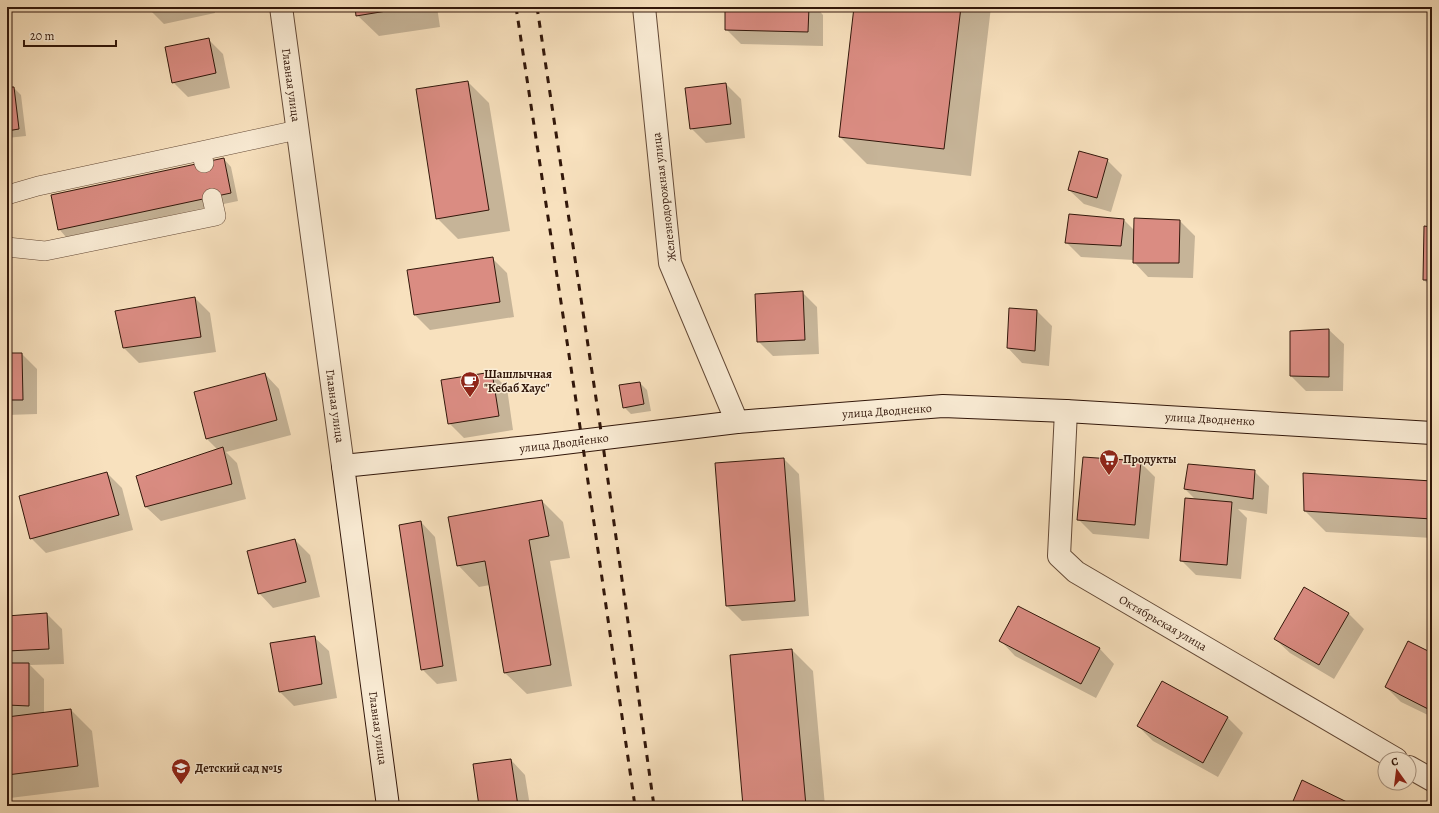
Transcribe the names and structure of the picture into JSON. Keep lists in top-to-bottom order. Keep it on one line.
{"streets":{"street":["Главная улица","Железнодорожная улица","улица Дводненко","Октябрьская улица"]},"crossings":[["Главная улица","улица Дводненко"],["Железнодорожная улица","улица Дводненко"],["улица Дводненко","Октябрьская улица"]],"places":{"cafe":["Шашлычная \"Кебаб Хаус\""],"supermarket":["Продукты"],"school or university":["Детский сад №15"]},"scale_bar":"20 m","north":"top"}
